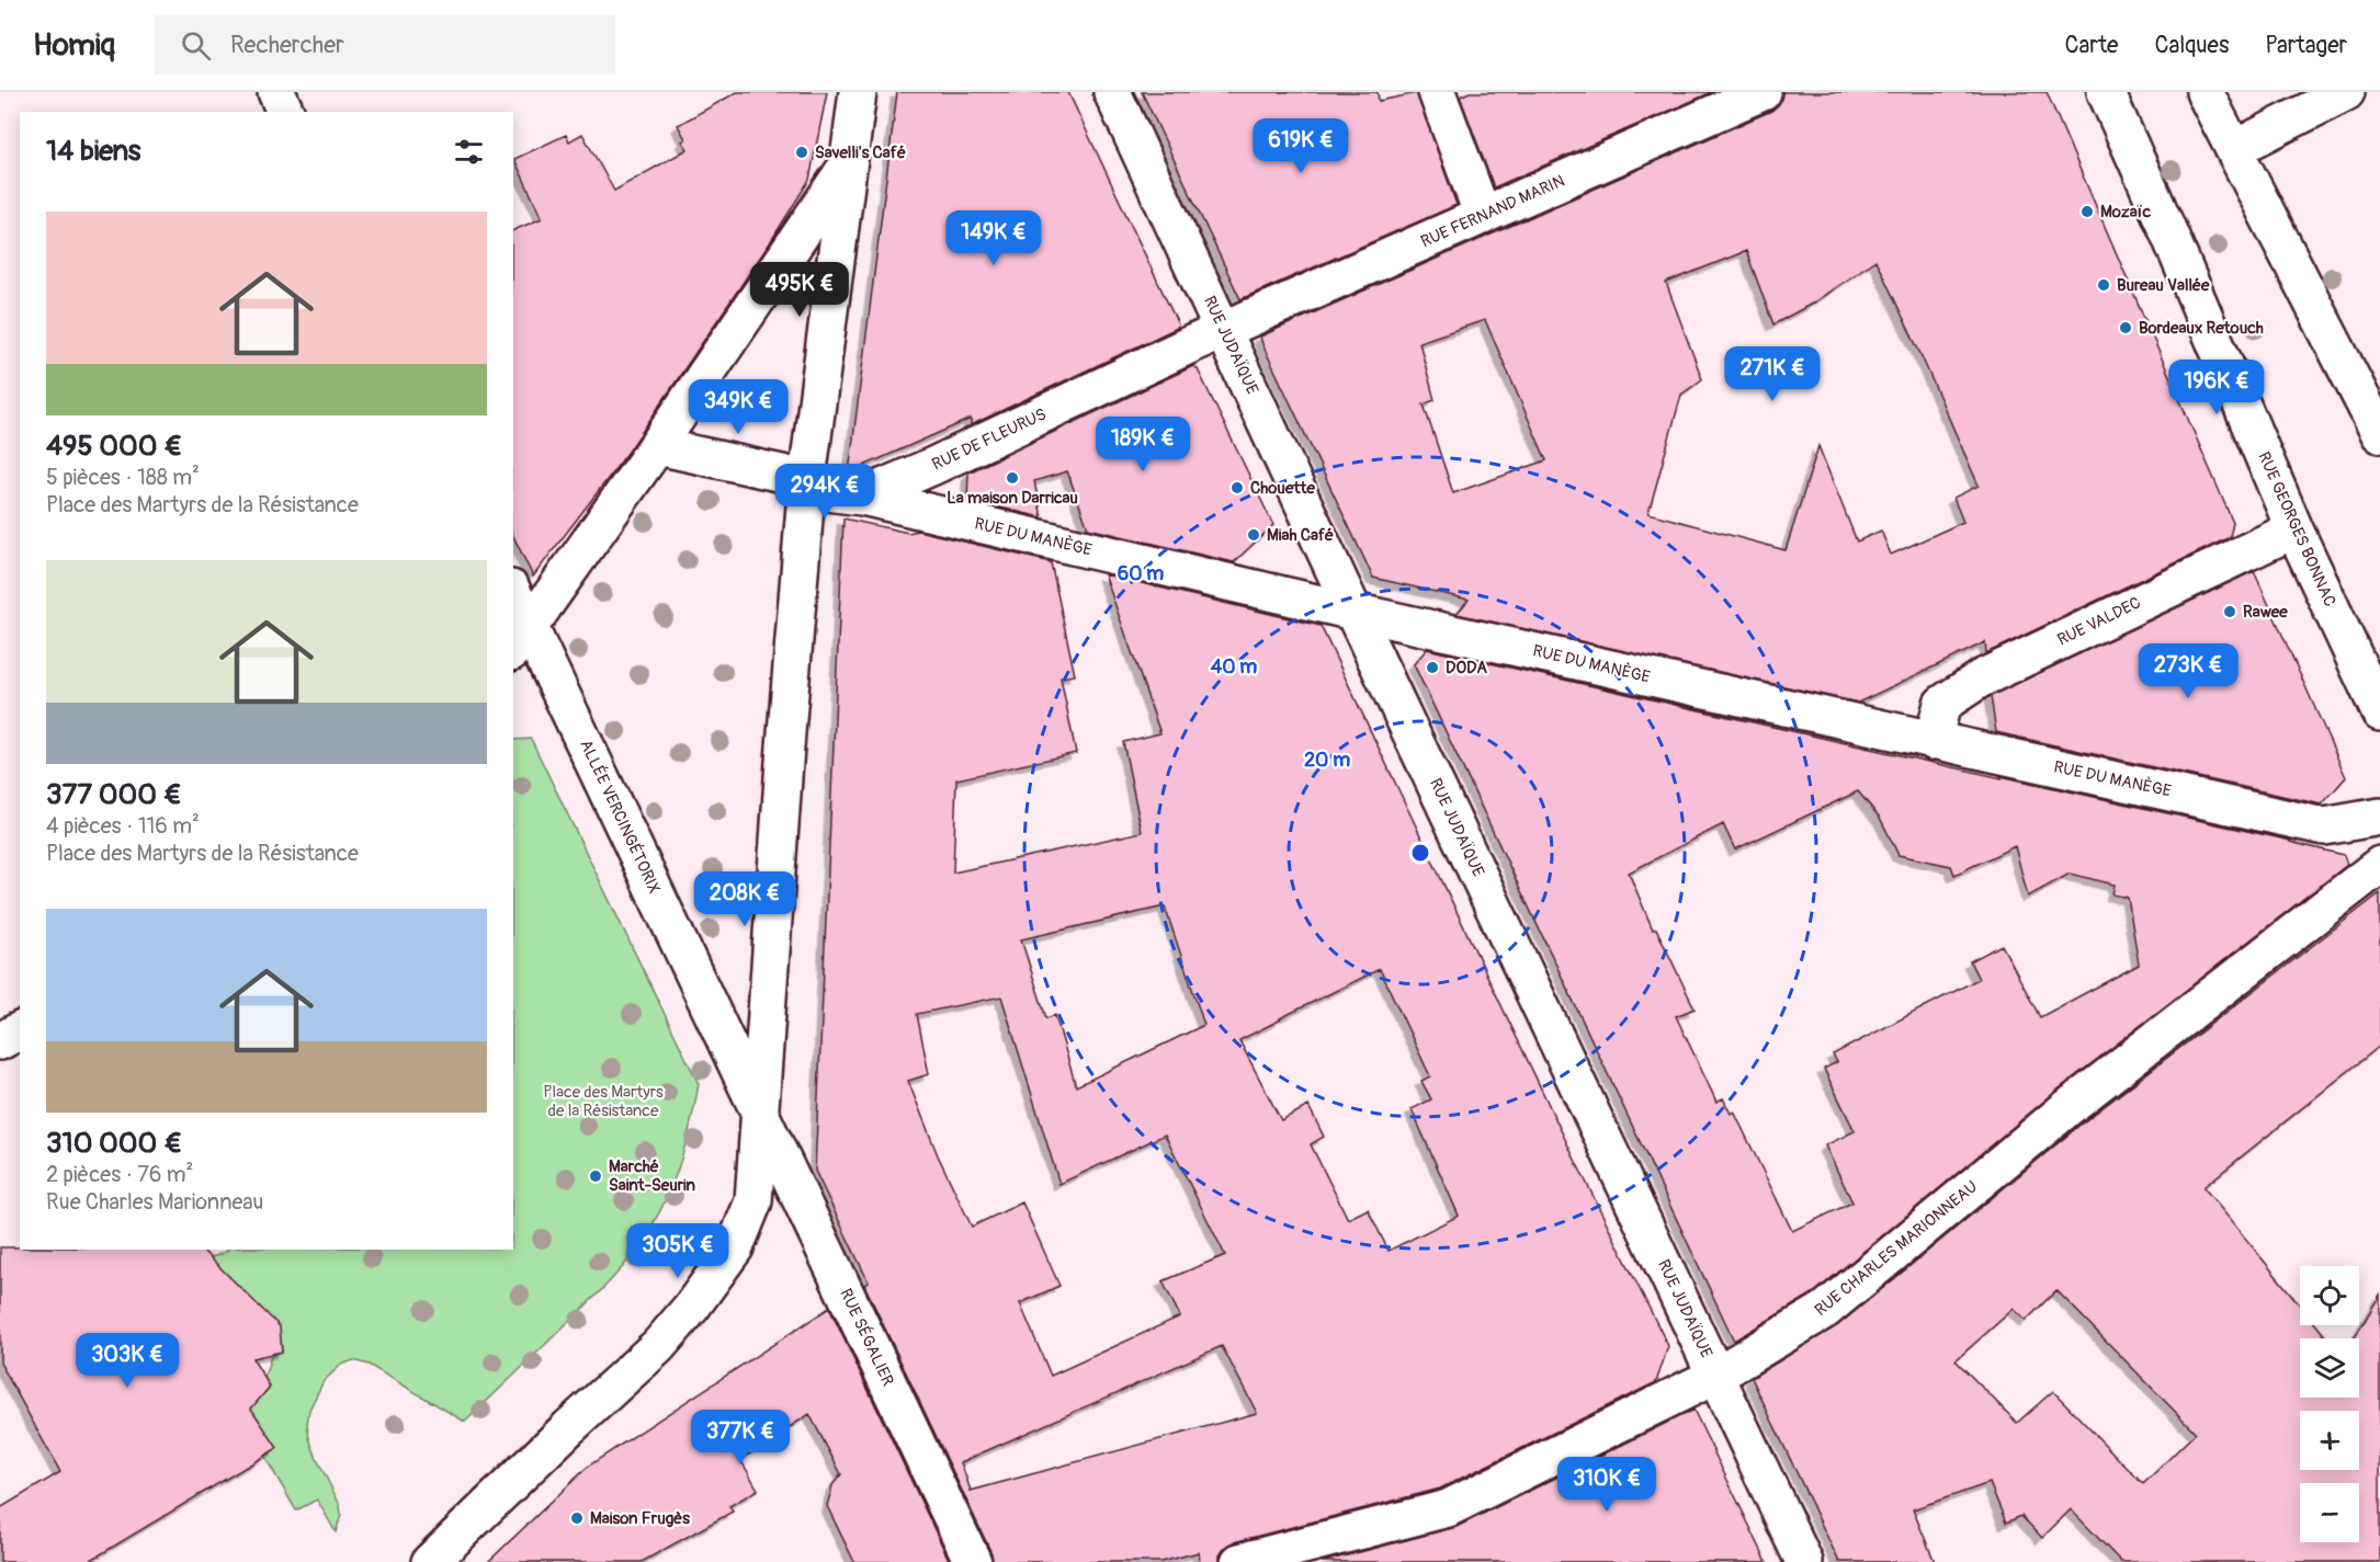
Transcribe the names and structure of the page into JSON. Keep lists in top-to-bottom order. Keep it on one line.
{"streets":{"street":["RUE FERNAND MARIN","RUE JUDAÏQUE","RUE DE FLEURUS","RUE GEORGES BONNAC","RUE DU MANÈGE","RUE VALDEC","ALLÉE VERCINGÉTORIX","RUE CHARLES MARIONNEAU","RUE SÉGALIER"]},"crossings":[["RUE FERNAND MARIN","RUE JUDAÏQUE"],["RUE FERNAND MARIN","RUE DE FLEURUS"],["RUE JUDAÏQUE","RUE DE FLEURUS"],["RUE JUDAÏQUE","RUE DU MANÈGE"],["RUE JUDAÏQUE","RUE CHARLES MARIONNEAU"],["RUE DE FLEURUS","RUE DU MANÈGE"],["RUE GEORGES BONNAC","RUE VALDEC"],["RUE DU MANÈGE","RUE VALDEC"],["ALLÉE VERCINGÉTORIX","RUE SÉGALIER"]],"parks":["Place des Martyrs de la Résistance"],"places":["Savelli's Café","Mozaïc","Bureau Vallée","Bordeaux Retouch","La maison Darricau","Chouette","Miah Café","Rawee","DODA","Marché Saint-Seurin","Maison Frugès"],"page":{"header":"Homiq","search":"Rechercher","nav":["Carte","Calques","Partager"],"heading":"14 biens","price":["619K €","149K €","495K €","271K €","196K €","349K €","189K €","294K €","273K €","208K €","305K €","303K €","377K €","310K €"],"list":[{"name":"495 000 €","note":"5 pièces · 188 m² · Place des Martyrs de la Résistance"},{"name":"377 000 €","note":"4 pièces · 116 m² · Place des Martyrs de la Résistance"},{"name":"310 000 €","note":"2 pièces · 76 m² · Rue Charles Marionneau"}],"map_buttons":["+","−"]},"rings":["60 m","40 m","20 m"]}
